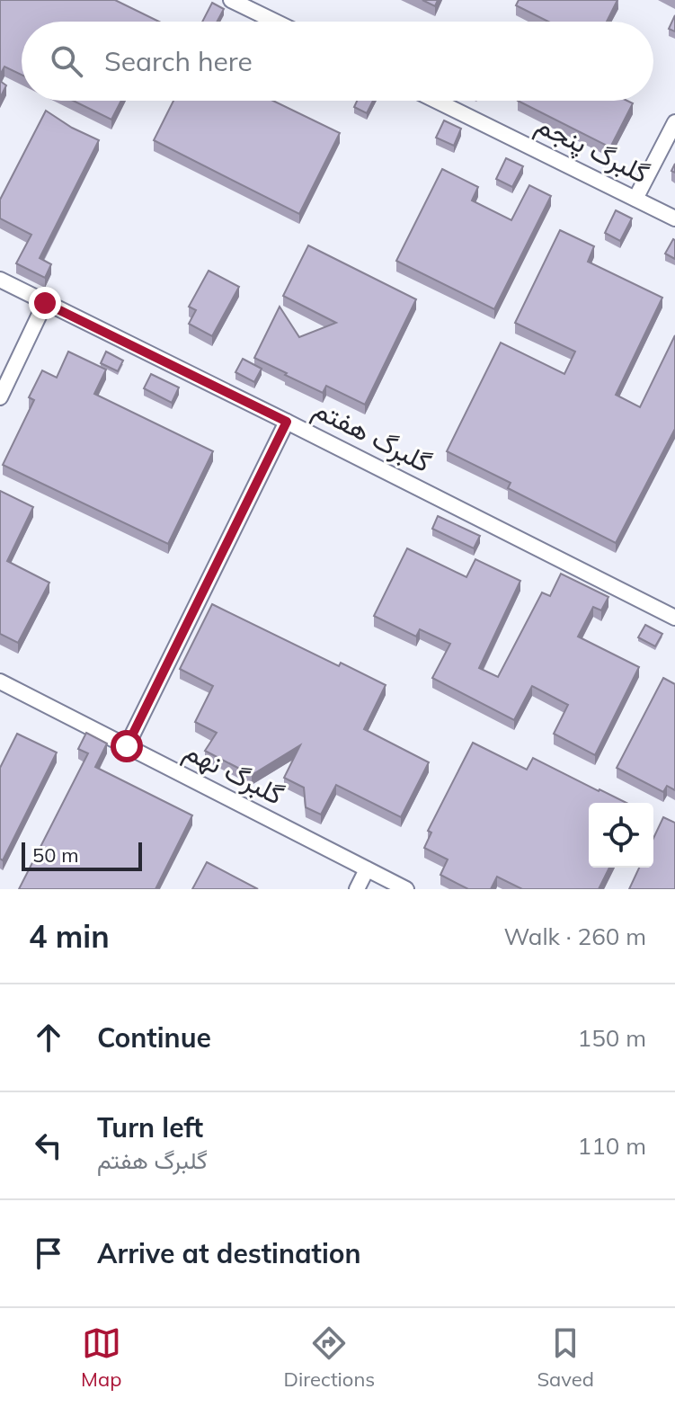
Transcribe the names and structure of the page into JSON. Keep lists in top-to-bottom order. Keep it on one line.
{"streets":{"street":["گلبرگ پنجم","گلبرگ هفتم","گلبرگ نهم"]},"scale_bar":"50 m","page":{"search":"Search here","scale":"50 m","heading":["4 min","Walk · 260 m"],"list":[["Continue","150 m"],["Turn left","گلبرگ هفتم","110 m"],"Arrive at destination"],"nav":["Map","Directions","Saved"]}}
